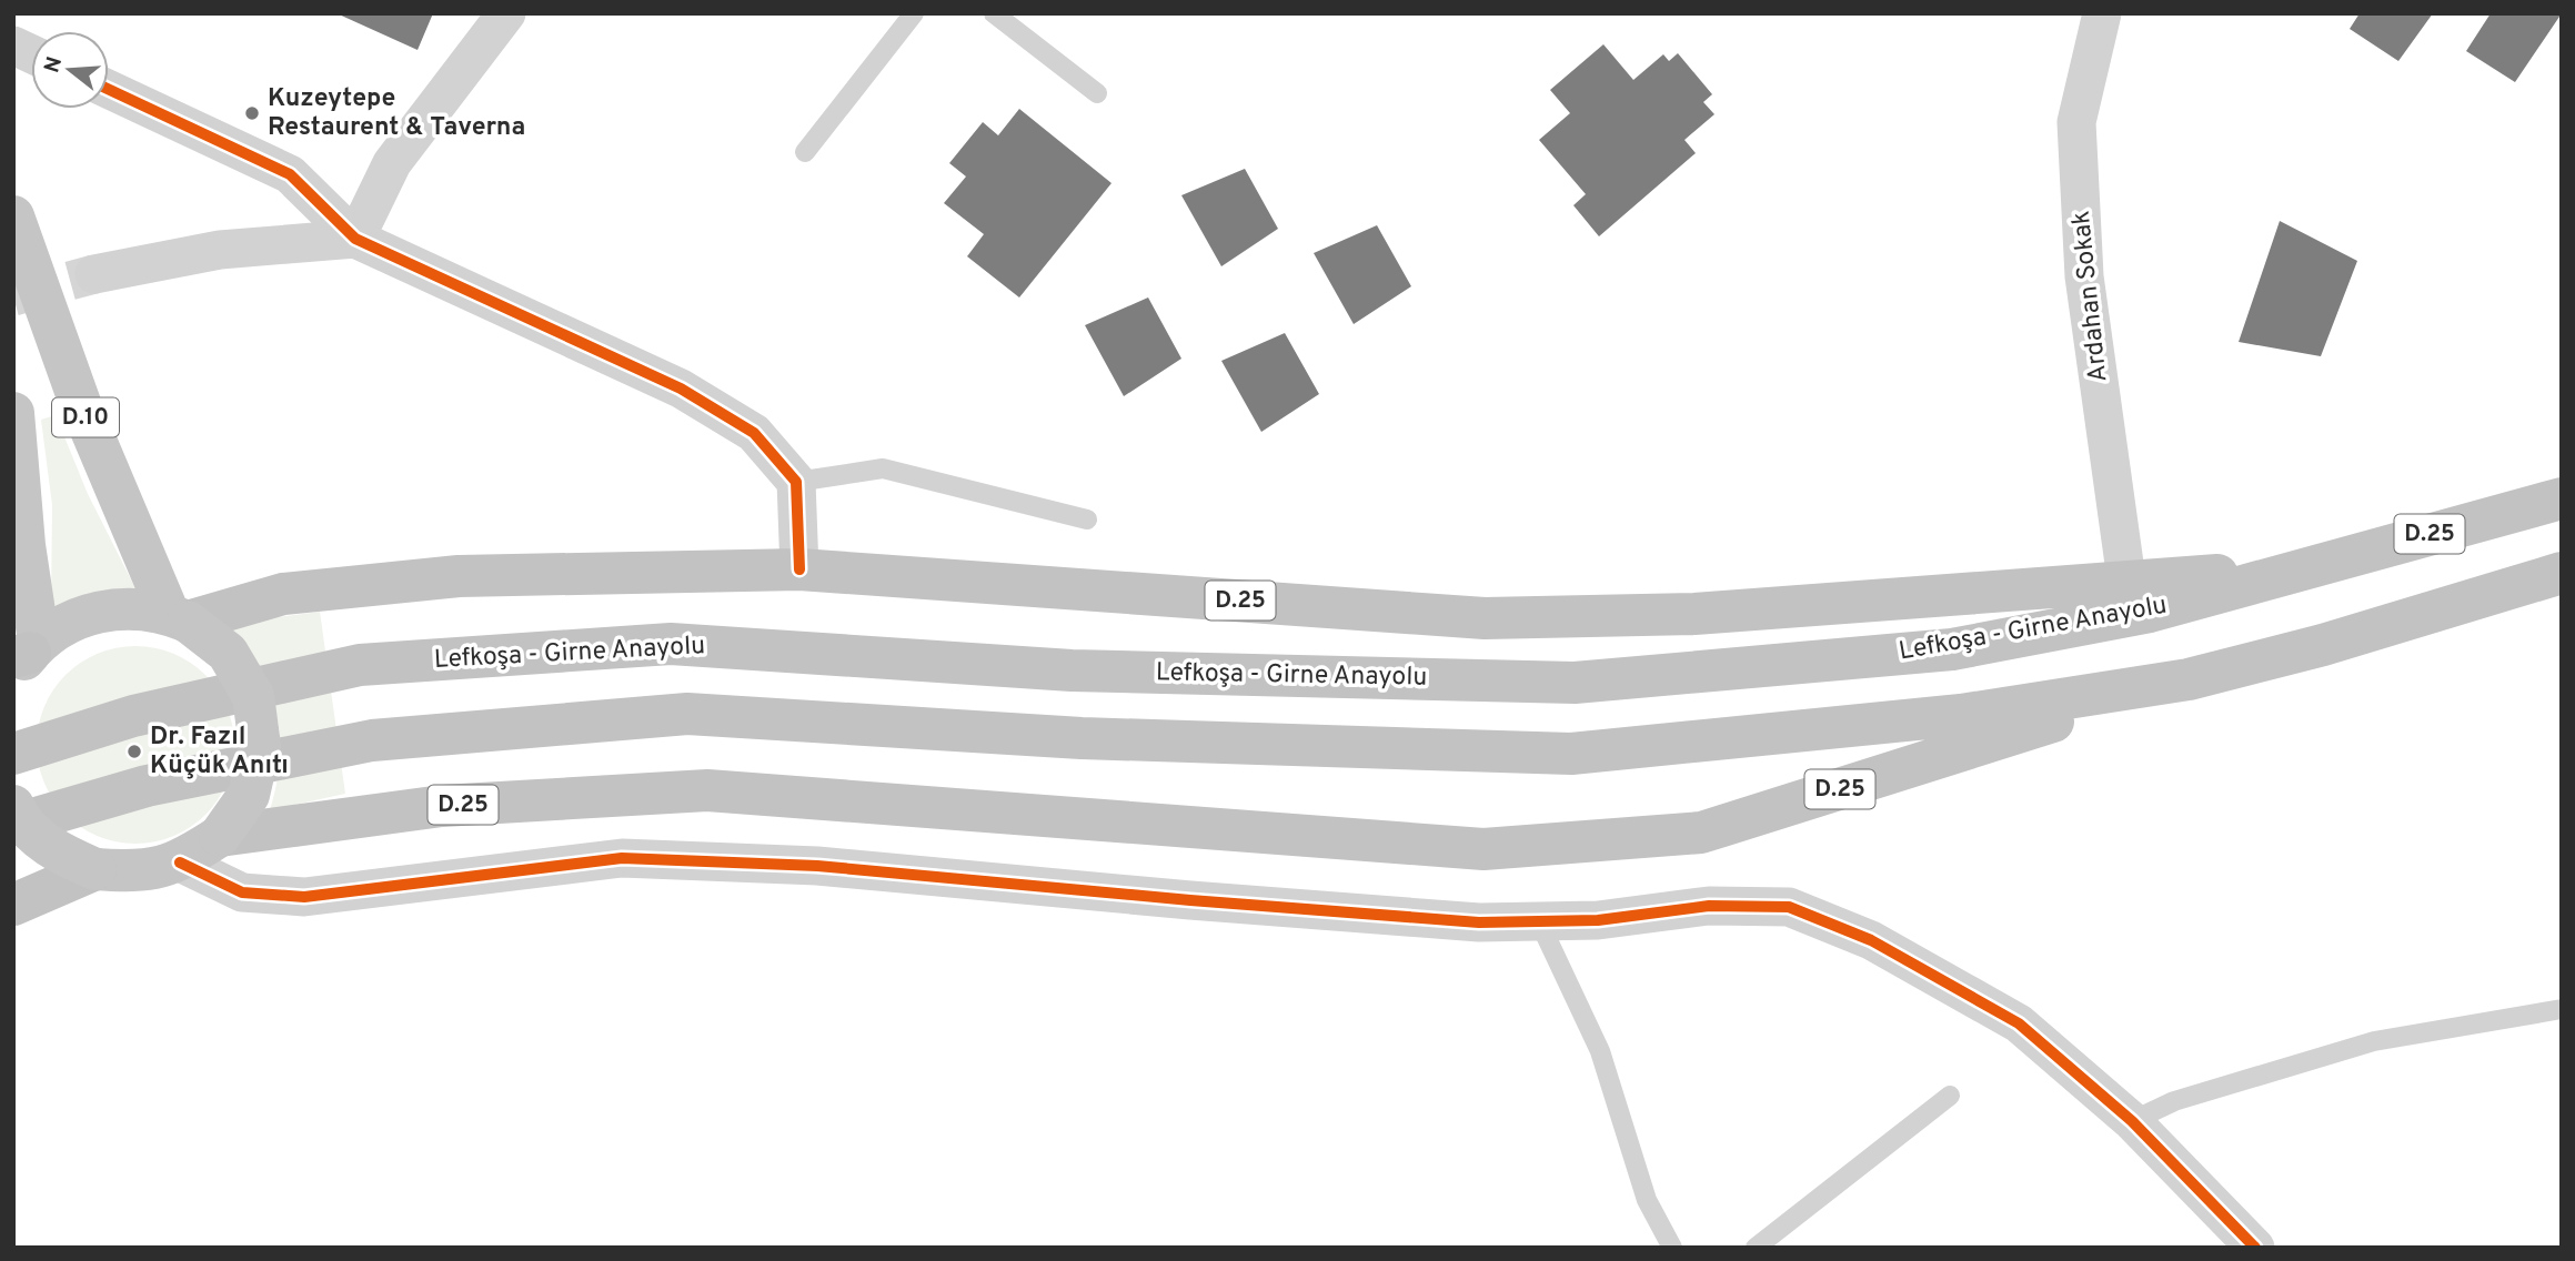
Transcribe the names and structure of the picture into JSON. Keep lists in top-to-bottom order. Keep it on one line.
{"streets":{"highway":["D.10","D.25","Lefkoşa - Girne Anayolu"],"street":["Ardahan Sokak"]},"crossings":[["Ardahan Sokak","D.25"],["D.10","D.25"],["D.25","Lefkoşa - Girne Anayolu"]],"places":["Kuzeytepe Restaurent & Taverna","Dr. Fazıl Küçük Anıtı"],"north":"left"}
